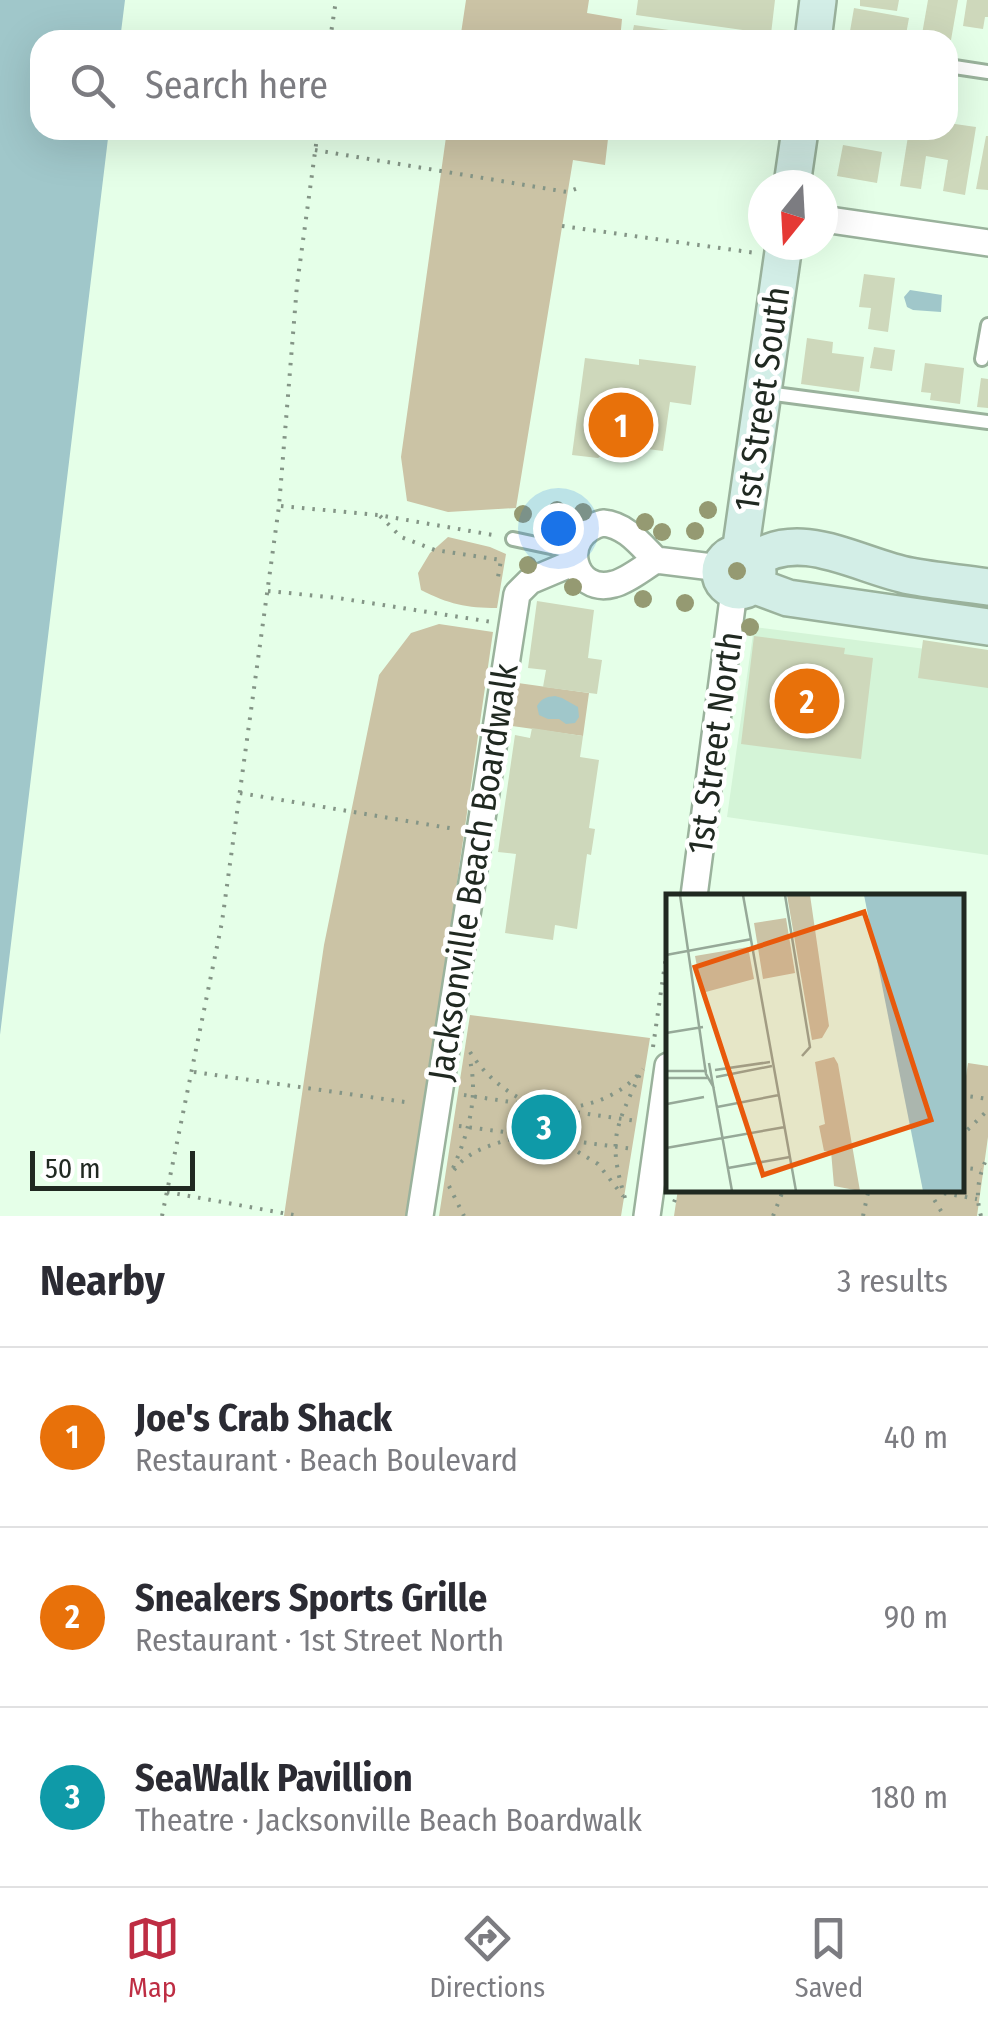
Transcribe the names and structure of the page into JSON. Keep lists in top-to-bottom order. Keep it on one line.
{"streets":{"street":["1st Street South","1st Street North","Jacksonville Beach Boardwalk"]},"crossings":[["1st Street South","1st Street North"]],"scale_bar":"50 m","north":"bottom","page":{"search":"Search here","pins":["1","2","3"],"scale":"50 m","heading":["Nearby","3 results"],"list":[{"mark":"1","name":"Joe's Crab Shack","note":"Restaurant · Beach Boulevard","value":"40 m"},{"mark":"2","name":"Sneakers Sports Grille","note":"Restaurant · 1st Street North","value":"90 m"},{"mark":"3","name":"SeaWalk Pavillion","note":"Theatre · Jacksonville Beach Boardwalk","value":"180 m"}],"nav":["Map","Directions","Saved"]}}
